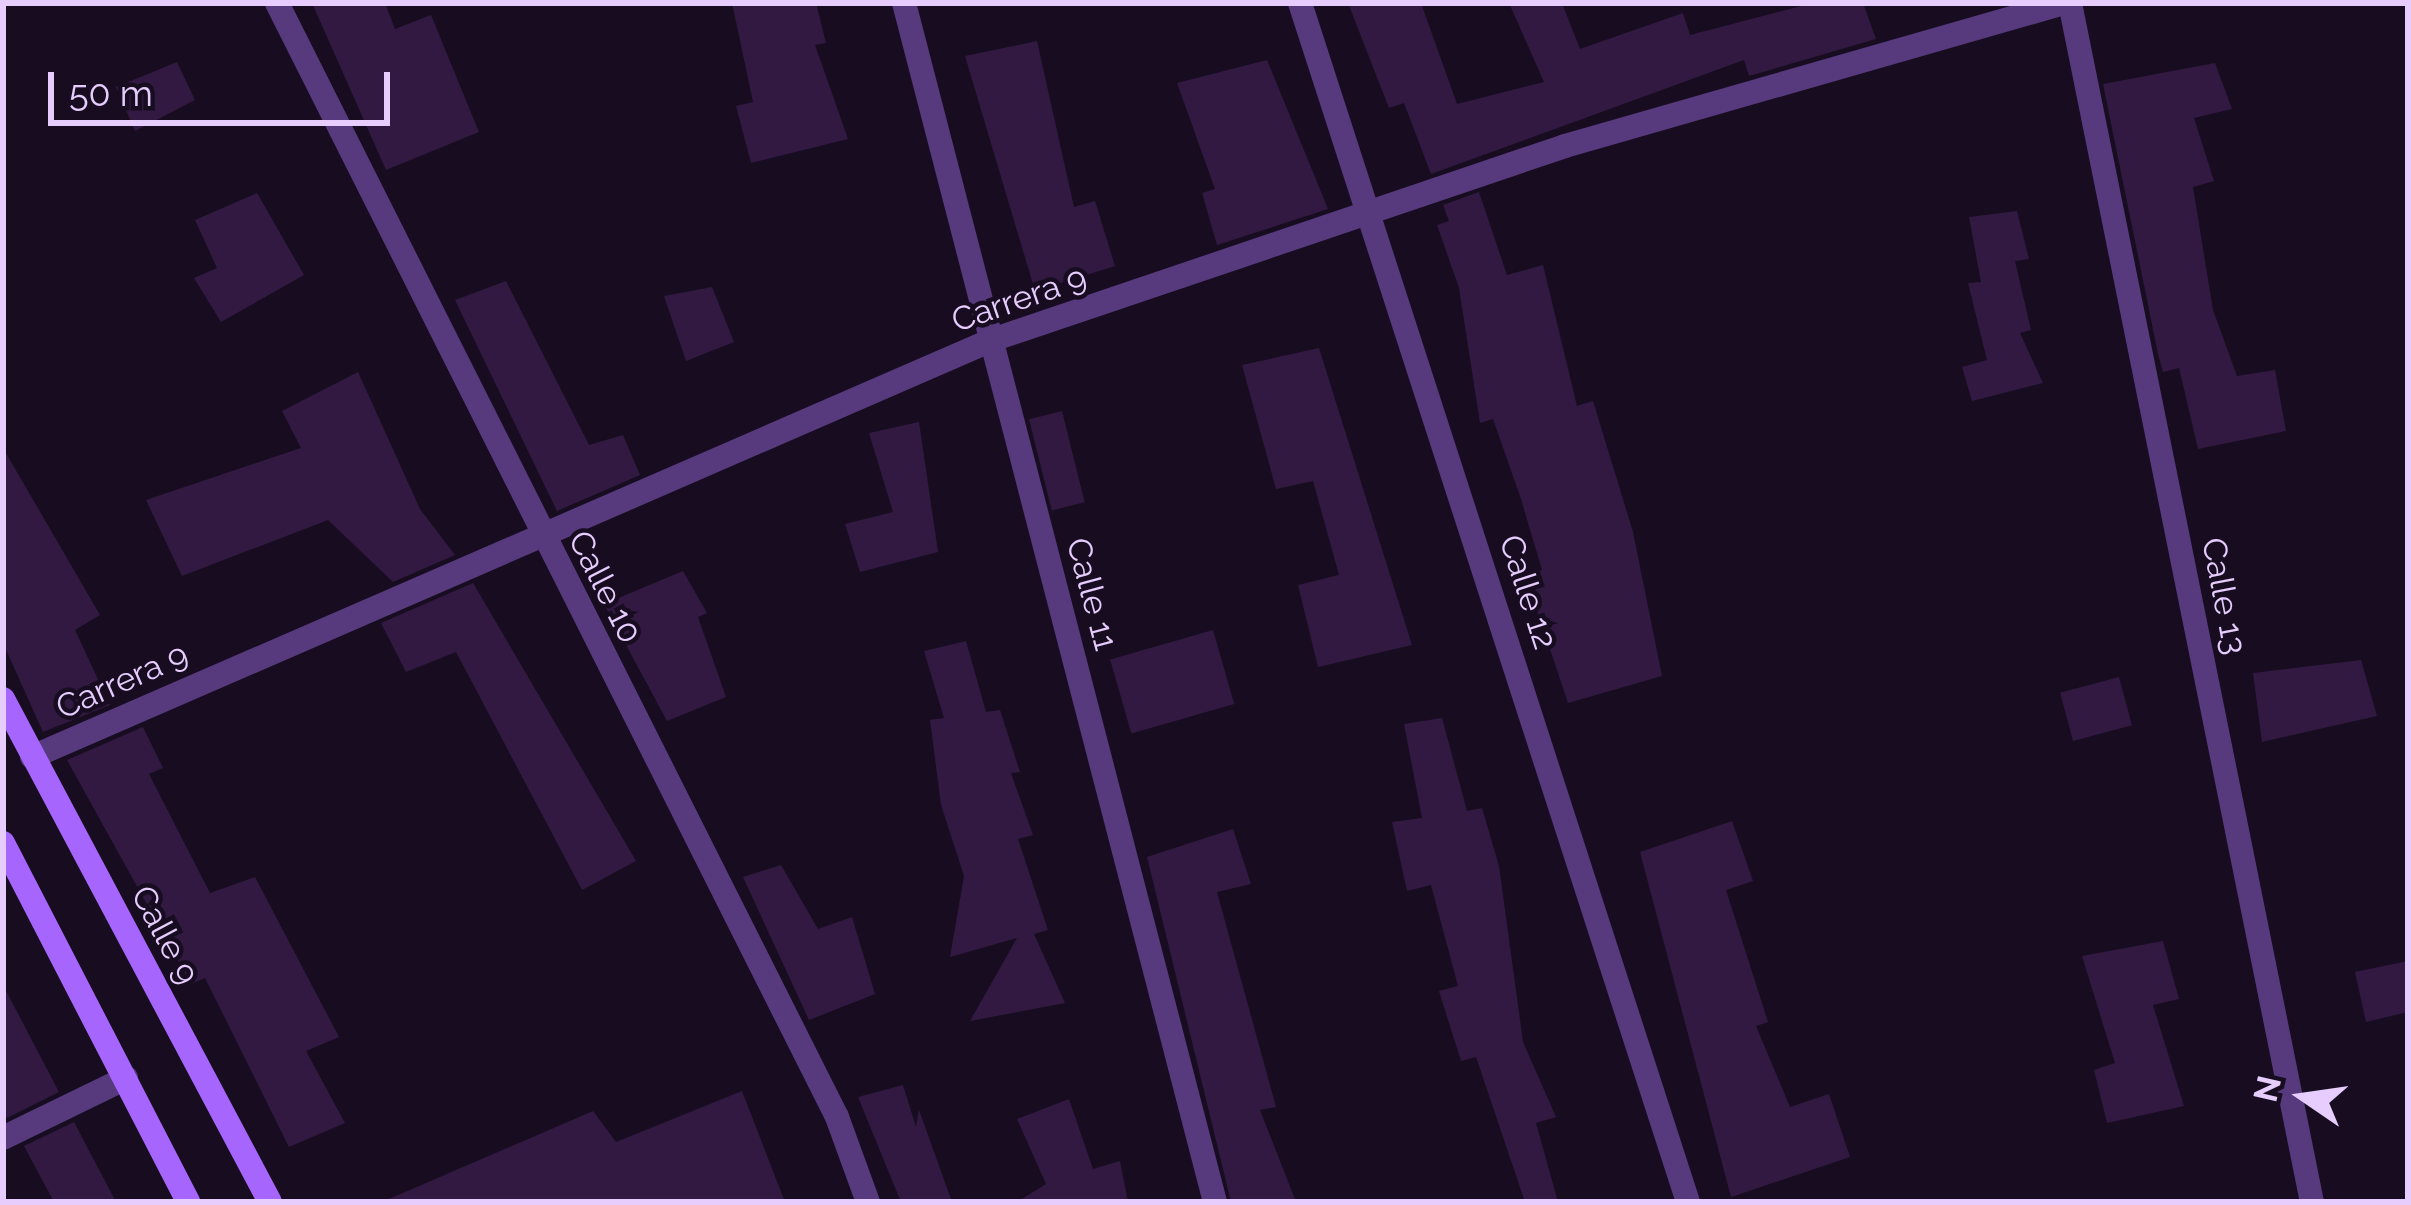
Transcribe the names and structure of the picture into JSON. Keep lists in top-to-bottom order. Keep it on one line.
{"streets":{"street":["Carrera 9","Calle 10","Calle 12","Calle 11","Calle 13","Calle 9"]},"crossings":[["Carrera 9","Calle 10"],["Carrera 9","Calle 12"],["Carrera 9","Calle 11"],["Carrera 9","Calle 13"],["Carrera 9","Calle 9"]],"scale_bar":"50 m","north":"left"}
